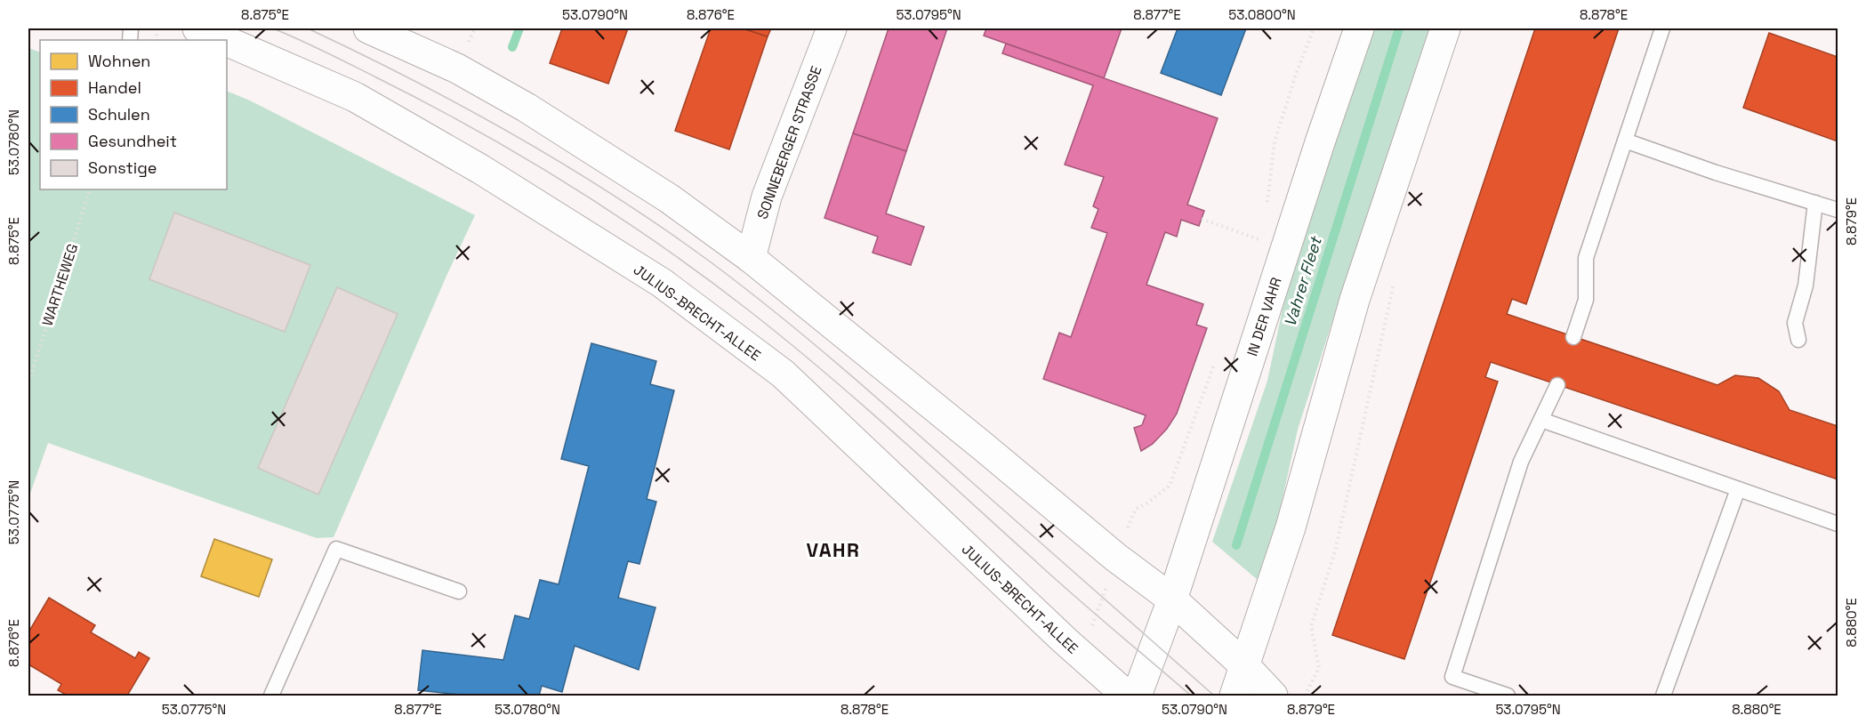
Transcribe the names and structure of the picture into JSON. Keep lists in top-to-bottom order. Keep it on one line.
{"streets":{"main road":["SONNEBERGER STRASSE","JULIUS-BRECHT-ALLEE","IN DER VAHR"],"path":["WARTHEWEG"]},"districts":["VAHR"],"water":["Vahrer Fleet"],"legend":["Wohnen","Handel","Schulen","Gesundheit","Sonstige"],"coordinates":["8.875°E","53.0790°N","8.876°E","53.0795°N","8.877°E","53.0800°N","8.878°E","53.0780°N","8.879°E","53.0775°N","8.880°E"]}
